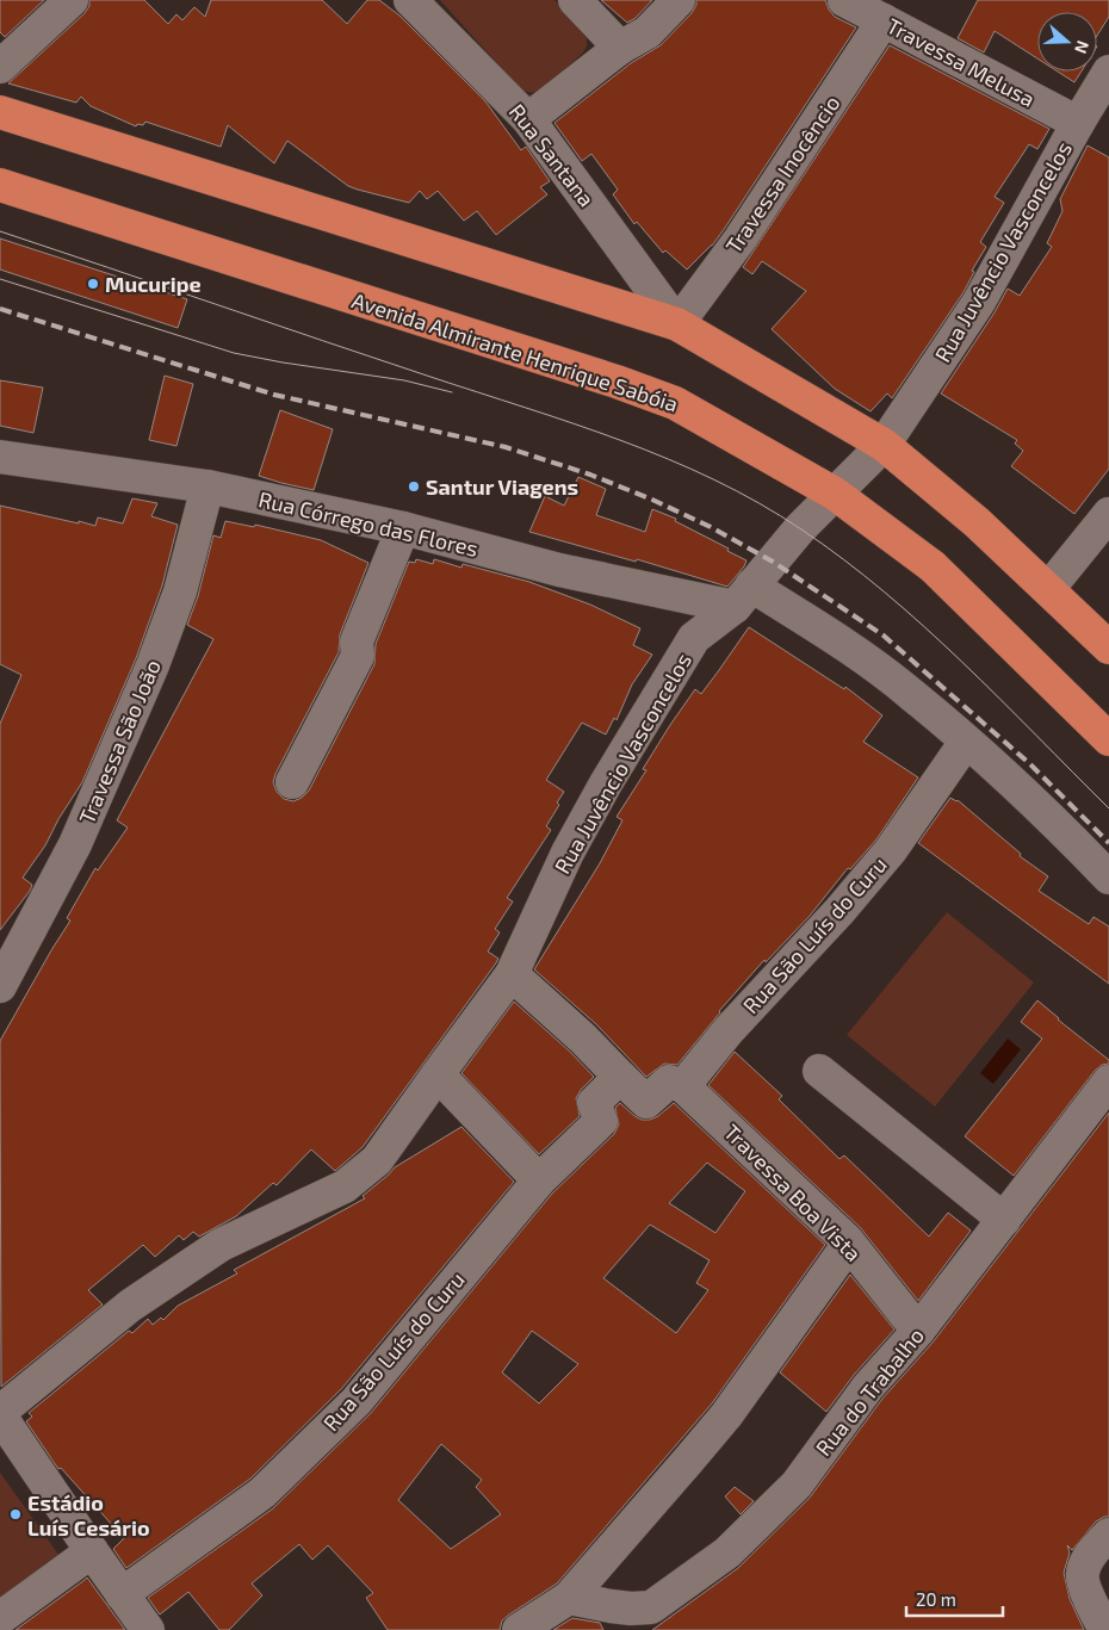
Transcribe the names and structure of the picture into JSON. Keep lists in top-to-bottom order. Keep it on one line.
{"streets":{"highway":["Avenida Almirante Henrique Sabóia"],"street":["Travessa Melusa","Rua Santana","Travessa Inocêncio","Rua Juvêncio Vasconcelos","Rua Córrego das Flores","Travessa São João","Rua São Luís do Curu","Travessa Boa Vista","Rua do Trabalho"]},"crossings":[["Travessa Melusa","Travessa Inocêncio"],["Travessa Melusa","Rua Juvêncio Vasconcelos"],["Rua Santana","Travessa Inocêncio"],["Rua Juvêncio Vasconcelos","Avenida Almirante Henrique Sabóia"],["Rua Juvêncio Vasconcelos","Rua Córrego das Flores"],["Rua Córrego das Flores","Travessa São João"],["Rua São Luís do Curu","Travessa Boa Vista"],["Travessa Boa Vista","Rua do Trabalho"]],"places":["Mucuripe","Santur Viagens","Estádio Luís Cesário"],"scale_bar":"20 m","north":"right"}
